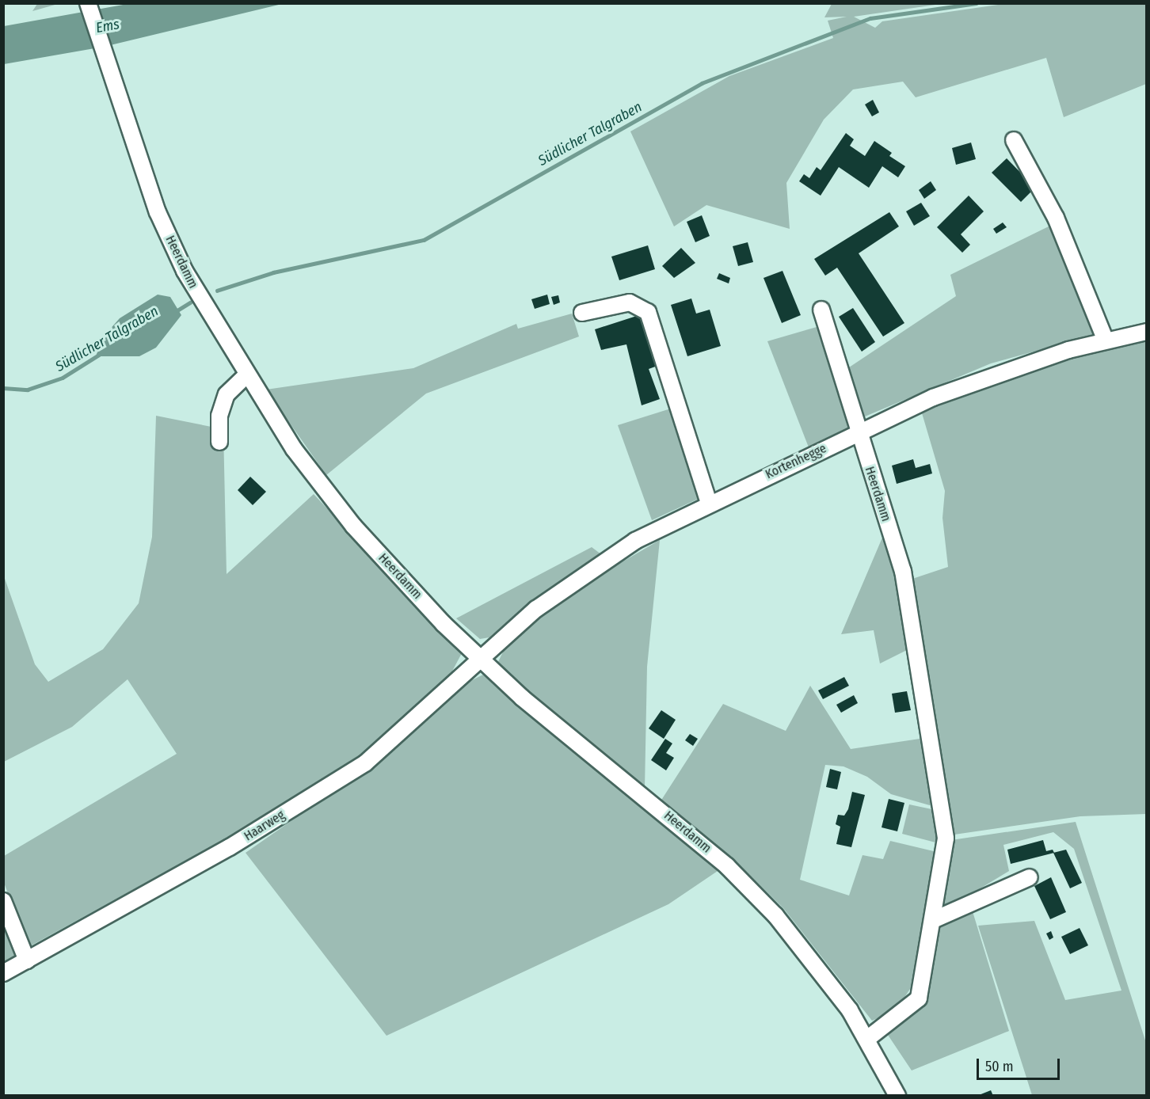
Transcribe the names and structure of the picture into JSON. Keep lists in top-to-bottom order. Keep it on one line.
{"streets":{"street":["Heerdamm","Kortenhegge","Haarweg"]},"crossings":[["Heerdamm","Kortenhegge"],["Heerdamm","Haarweg"],["Kortenhegge","Haarweg"]],"water":["Ems","Südlicher Talgraben"],"scale_bar":"50 m"}
